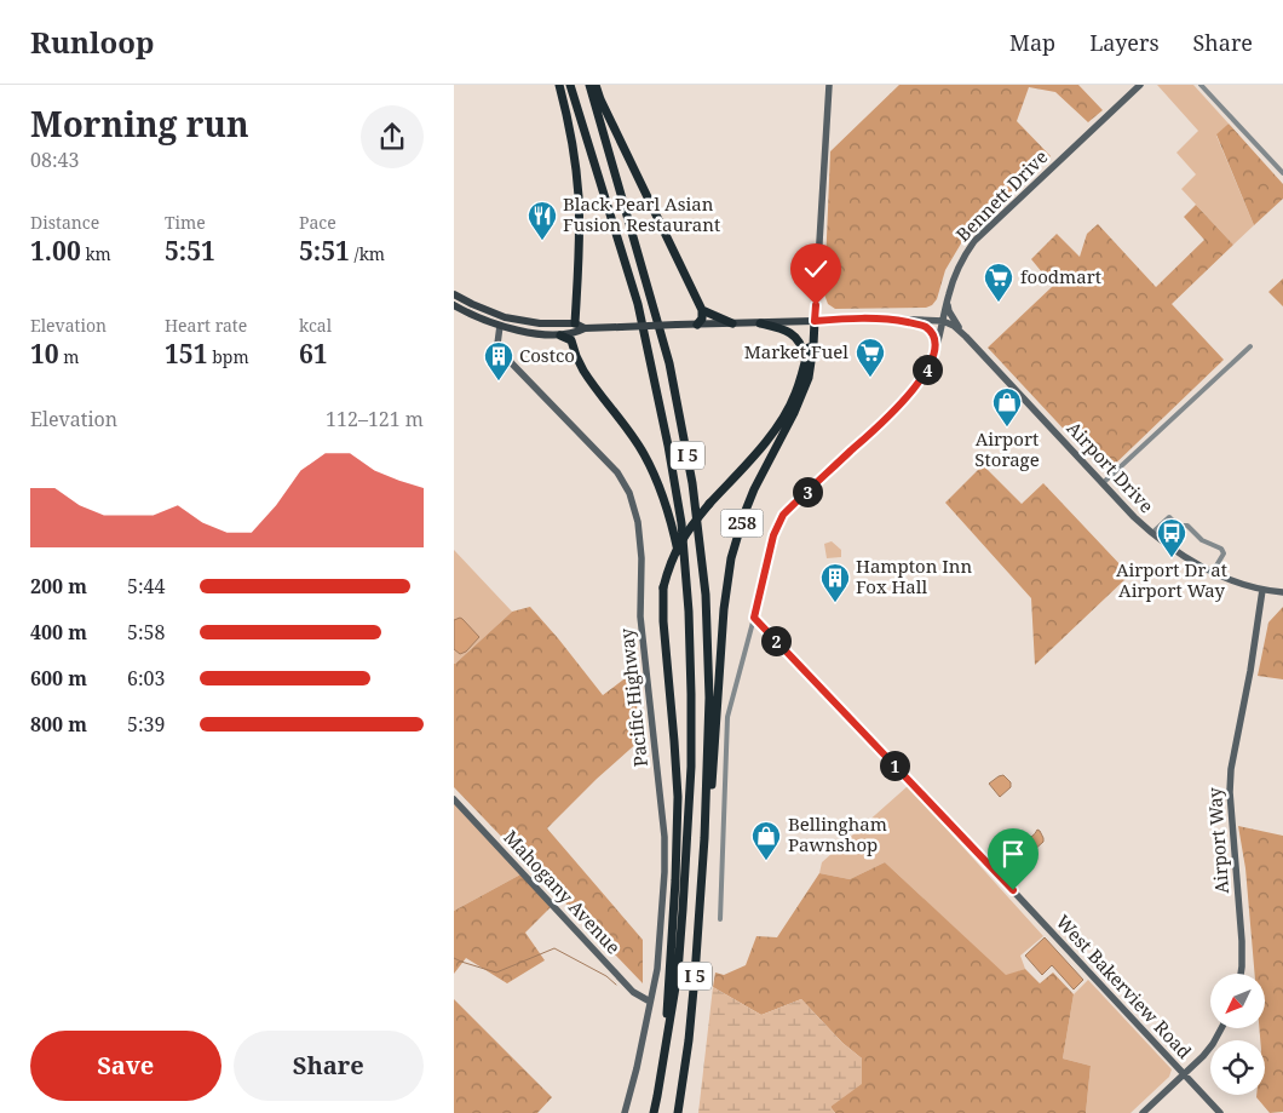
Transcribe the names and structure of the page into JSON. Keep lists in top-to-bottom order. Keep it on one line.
{"streets":{"highway":["I 5","258"],"street":["Bennett Drive","Airport Drive","Pacific Highway","Airport Way","Mahogany Avenue","West Bakerview Road"]},"crossings":[["Bennett Drive","Airport Drive"],["Bennett Drive","West Bakerview Road"],["I 5","258"],["Airport Drive","Airport Way"],["Pacific Highway","Mahogany Avenue"]],"places":{"restaurant":["Black Pearl Asian Fusion Restaurant"],"supermarket":["foodmart","Market Fuel"],"building":["Costco","Hampton Inn Fox Hall"],"shop":["Airport Storage","Bellingham Pawnshop"],"bus stop":["Airport Dr at Airport Way"]},"north":"bottom left","page":{"header":"Runloop","nav":["Map","Layers","Share"],"heading":["Morning run","08:43"],"stats":[["Distance","1.00 km"],["Time","5:51"],["Pace","5:51 /km"],["Elevation","10 m"],["Heart rate","151 bpm"],["kcal","61"]],"pins":["4","3","2","1"],"chart":["Elevation","112–121 m"],"list":[{"name":"200 m","note":"5:44"},{"name":"400 m","note":"5:58"},{"name":"600 m","note":"6:03"},{"name":"800 m","note":"5:39"}],"buttons":["Save","Share"]}}
